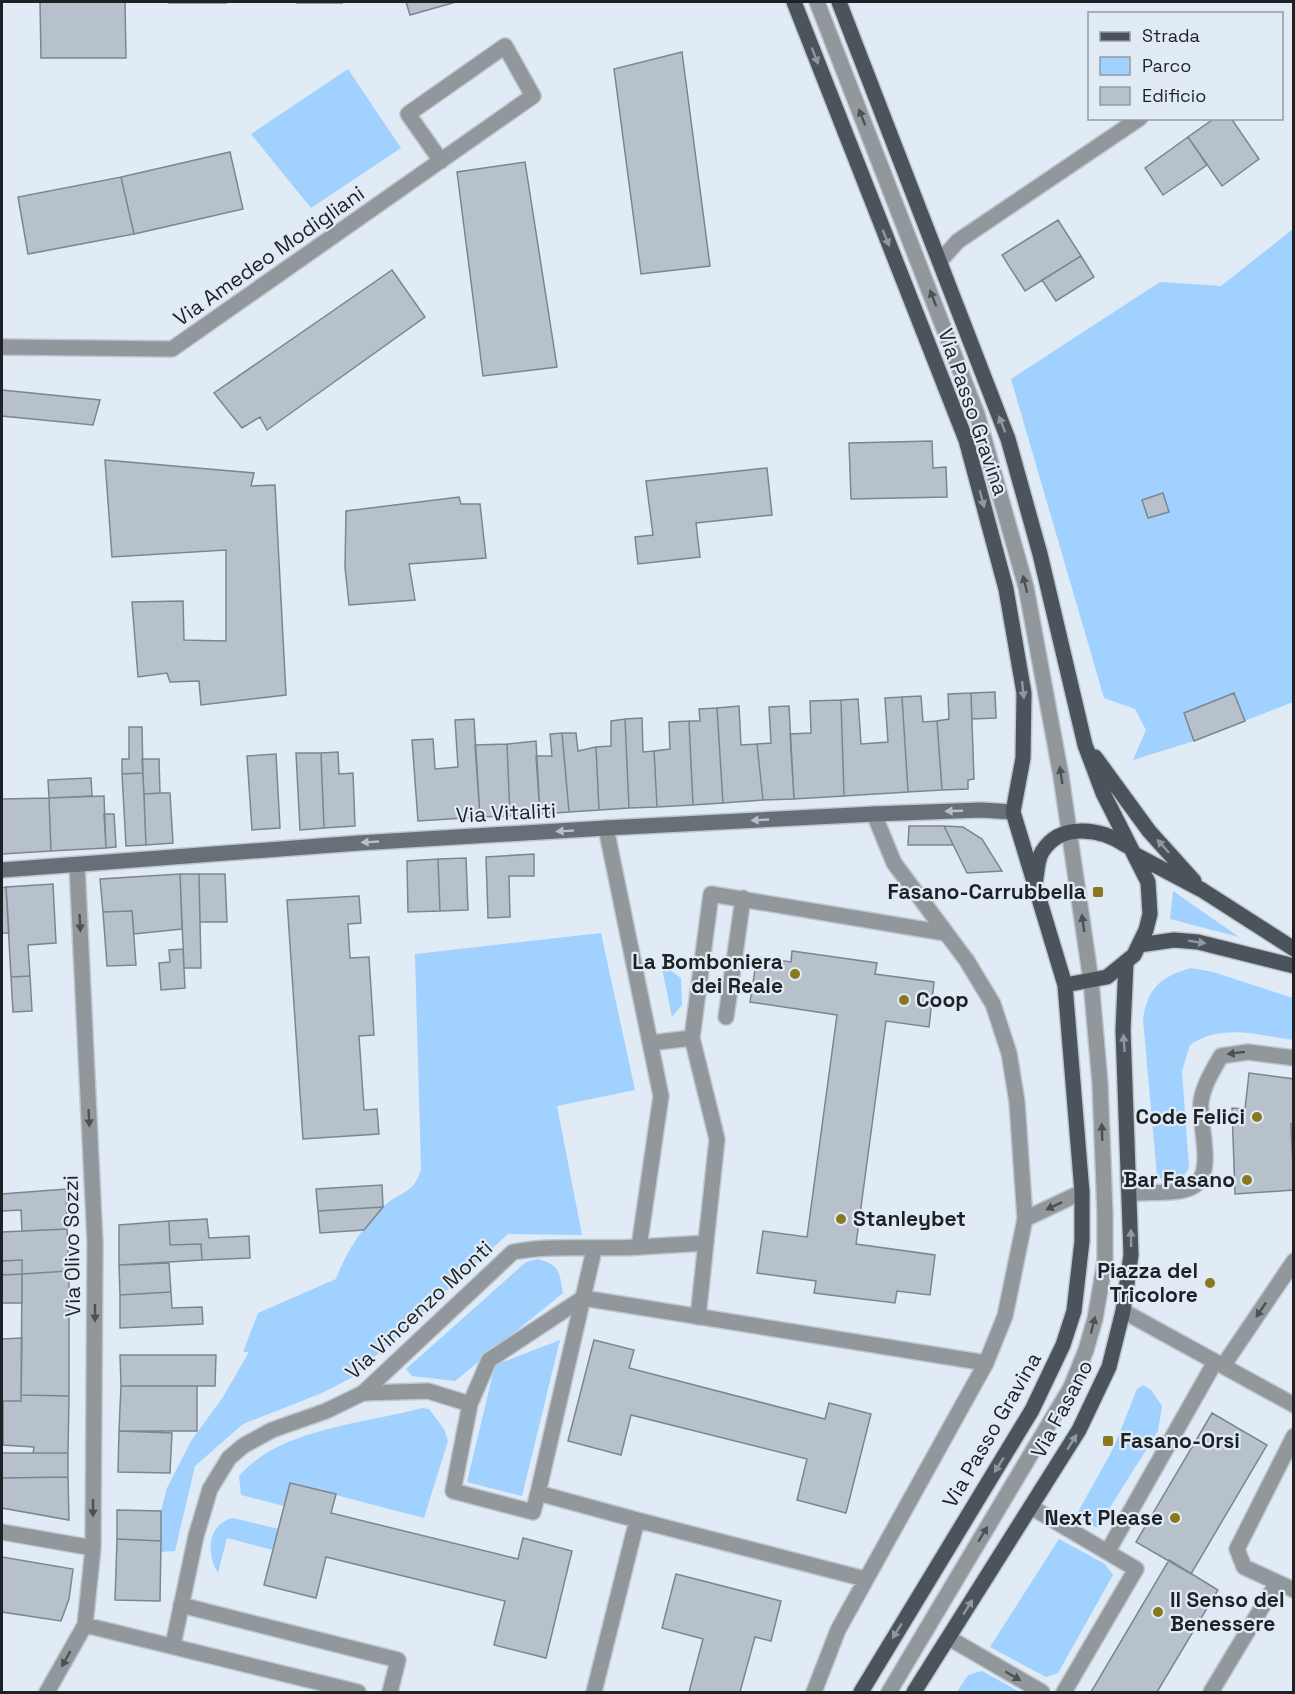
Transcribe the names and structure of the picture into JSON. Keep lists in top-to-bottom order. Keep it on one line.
{"streets":{"main road":["Via Passo Gravina","Via Fasano"],"street":["Via Amedeo Modigliani","Via Vitaliti","Via Olivo Sozzi","Via Vincenzo Monti"]},"crossings":[["Via Passo Gravina","Via Vitaliti"],["Via Passo Gravina","Via Fasano"],["Via Vitaliti","Via Olivo Sozzi"]],"one_way":["Via Vitaliti","Via Olivo Sozzi","Via Fasano"],"places":{"transit":["Fasano-Carrubbella","Fasano-Orsi"],"other":["La Bomboniera dei Reale","Coop","Code Felici","Bar Fasano","Stanleybet","Piazza del Tricolore","Next Please","Il Senso del Benessere"]},"legend":["Strada","Parco","Edificio"]}
